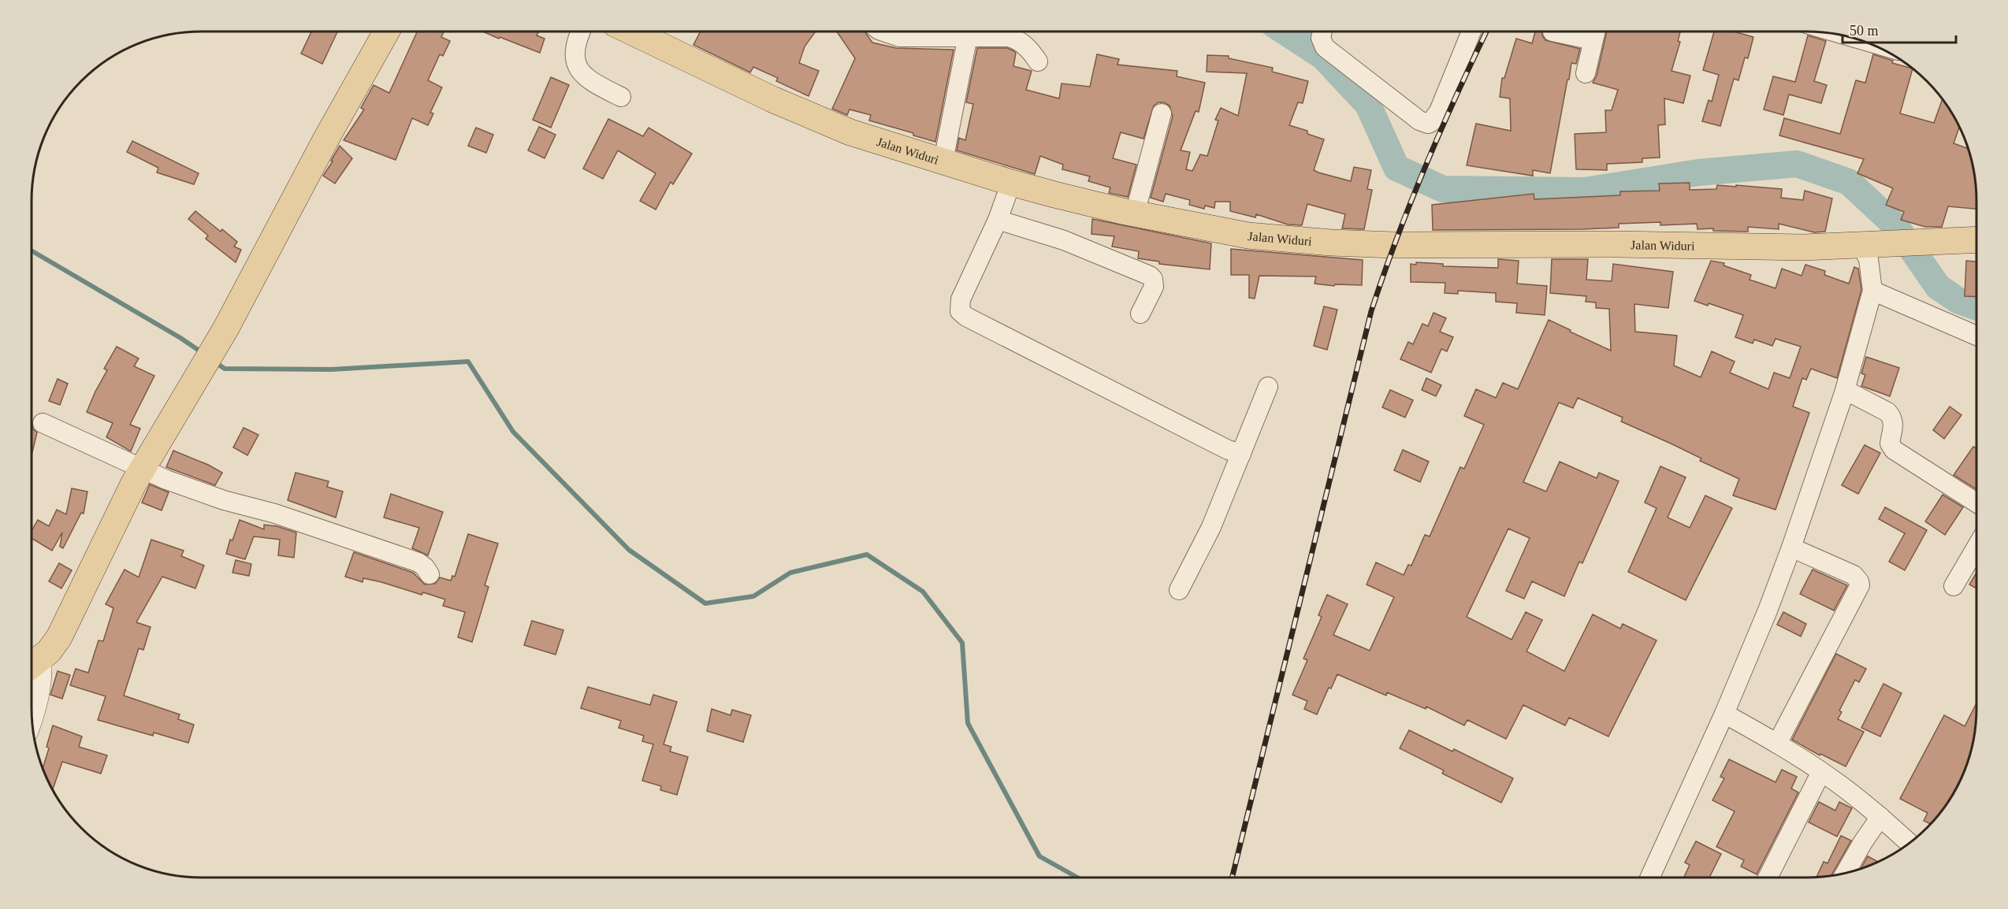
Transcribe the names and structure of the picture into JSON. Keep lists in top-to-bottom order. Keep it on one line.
{"streets":{"main road":["Jalan Widuri"]},"scale_bar":"50 m"}
